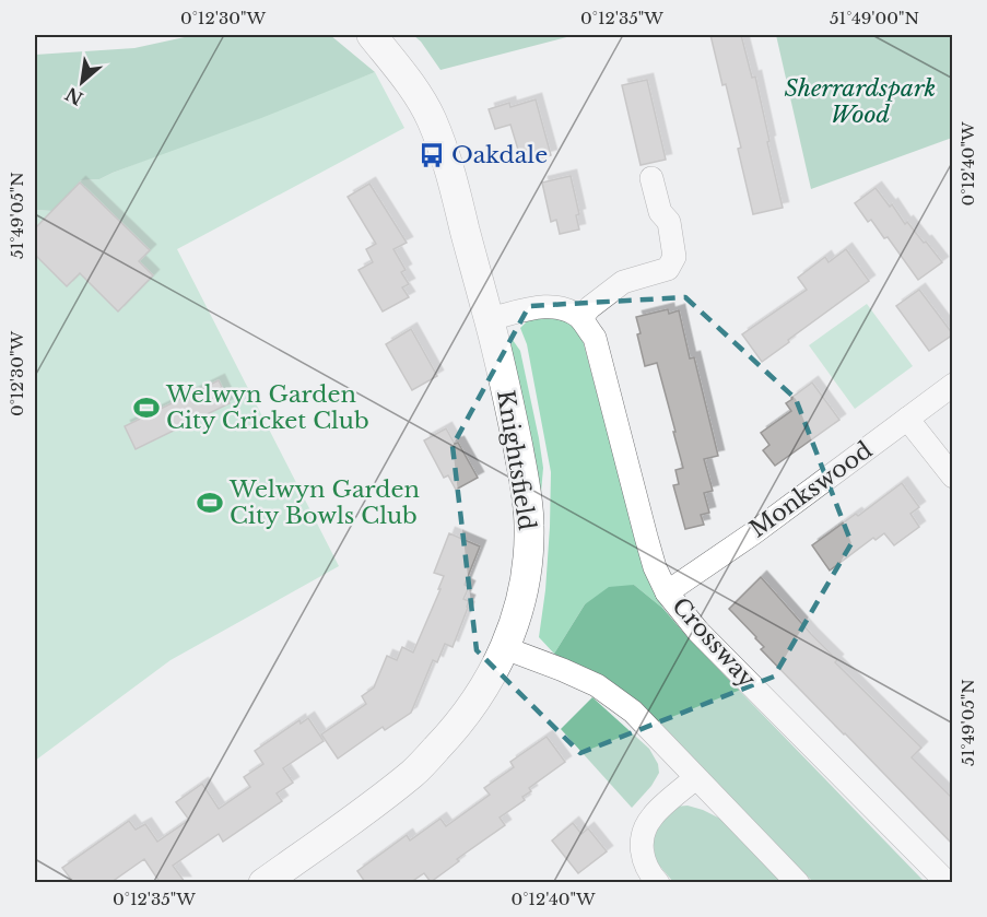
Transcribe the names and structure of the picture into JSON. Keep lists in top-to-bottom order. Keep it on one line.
{"streets":{"street":["Knightsfield","Monkswood","Crossway"]},"crossings":[["Monkswood","Crossway"]],"parks":["Sherrardspark Wood"],"places":{"bus stop":["Oakdale"],"sports":["Welwyn Garden City Cricket Club","Welwyn Garden City Bowls Club"]},"north":"bottom left","coordinates":["0°12'30\"W","0°12'35\"W","51°49'00\"N","0°12'40\"W","51°49'05\"N"]}
